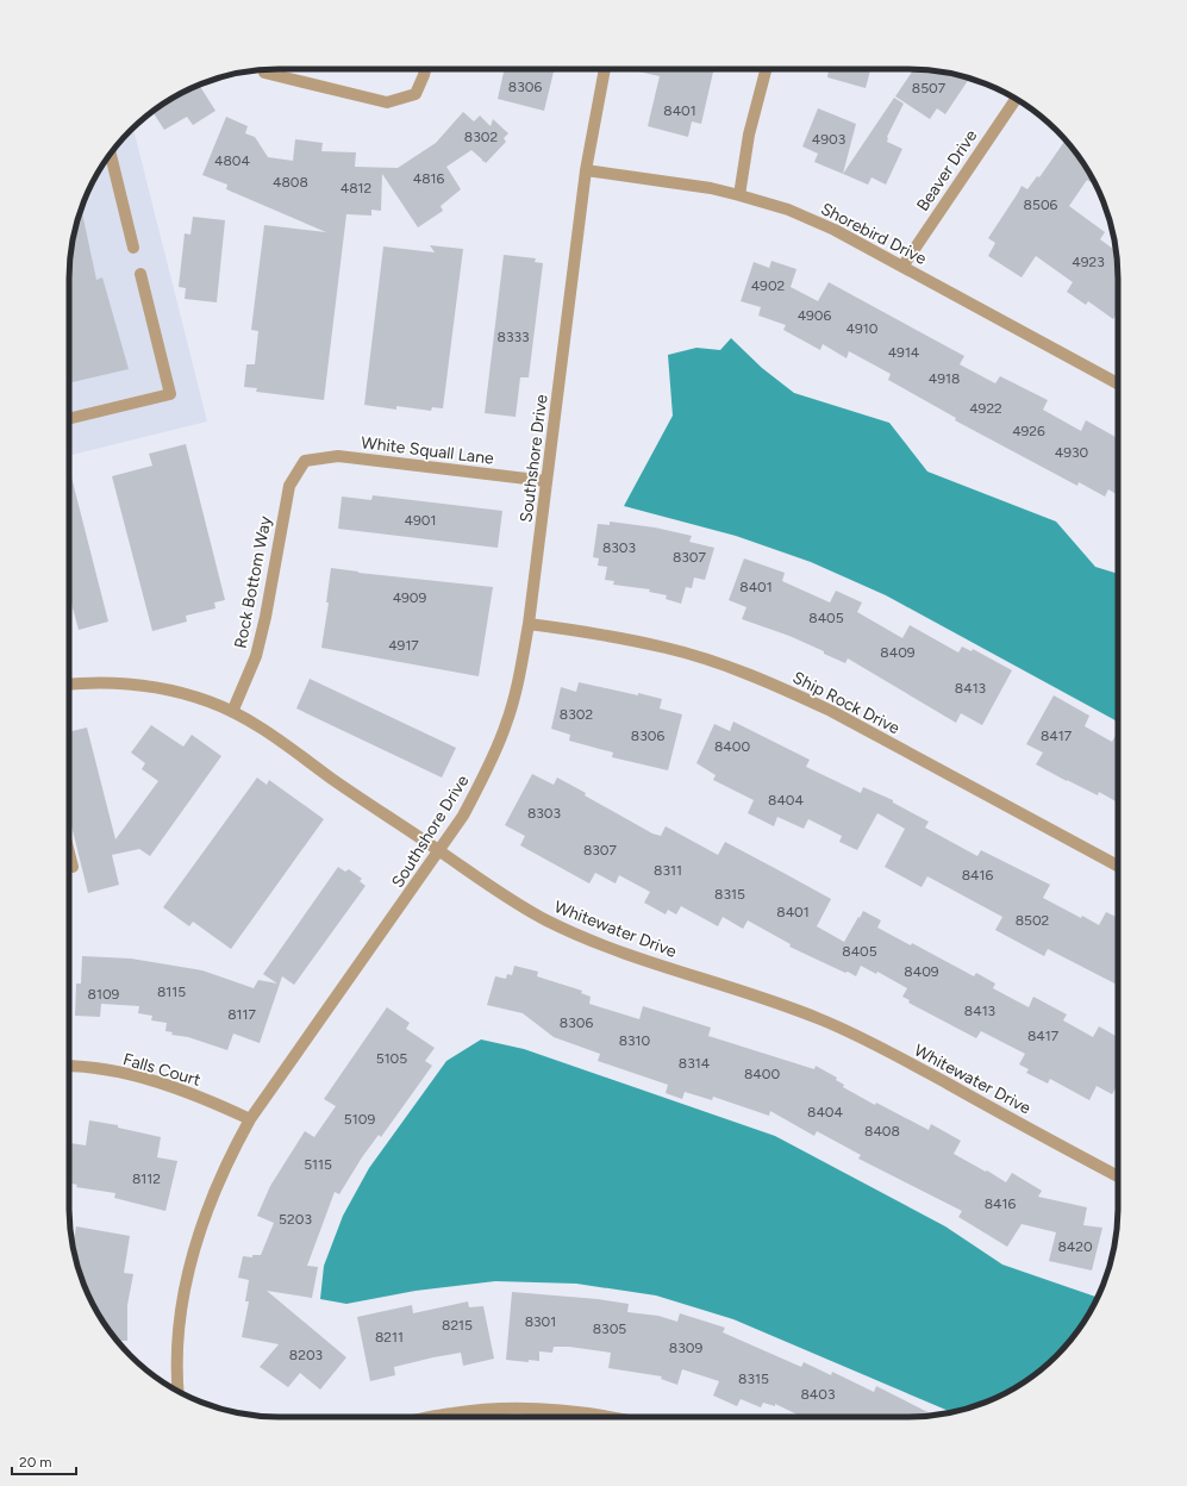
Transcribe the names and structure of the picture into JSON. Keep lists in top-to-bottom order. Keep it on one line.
{"streets":{"street":["Beaver Drive","Shorebird Drive","White Squall Lane","Southshore Drive","Rock Bottom Way","Ship Rock Drive","Whitewater Drive","Falls Court"]},"crossings":[["Beaver Drive","Shorebird Drive"],["Shorebird Drive","Southshore Drive"],["White Squall Lane","Southshore Drive"],["White Squall Lane","Rock Bottom Way"],["Southshore Drive","Ship Rock Drive"],["Southshore Drive","Whitewater Drive"],["Southshore Drive","Falls Court"],["Rock Bottom Way","Whitewater Drive"]],"house_numbers":["8306","8507","8401","8302","4903","4804","4816","4808","4812","8506","4923","4902","4906","4910","8333","4914","4918","4922","4926","4930","4901","8303","8307","8401","4909","8405","4917","8409","8413","8302","8306","8417","8400","8404","8303","8307","8311","8416","8315","8401","8502","8405","8409","8115","8109","8413","8117","8306","8417","8310","5105","8314","8400","8404","5109","8408","5115","8112","8416","5203","8420","8301","8215","8305","8211","8309","8203","8315","8403"],"scale_bar":"20 m"}
